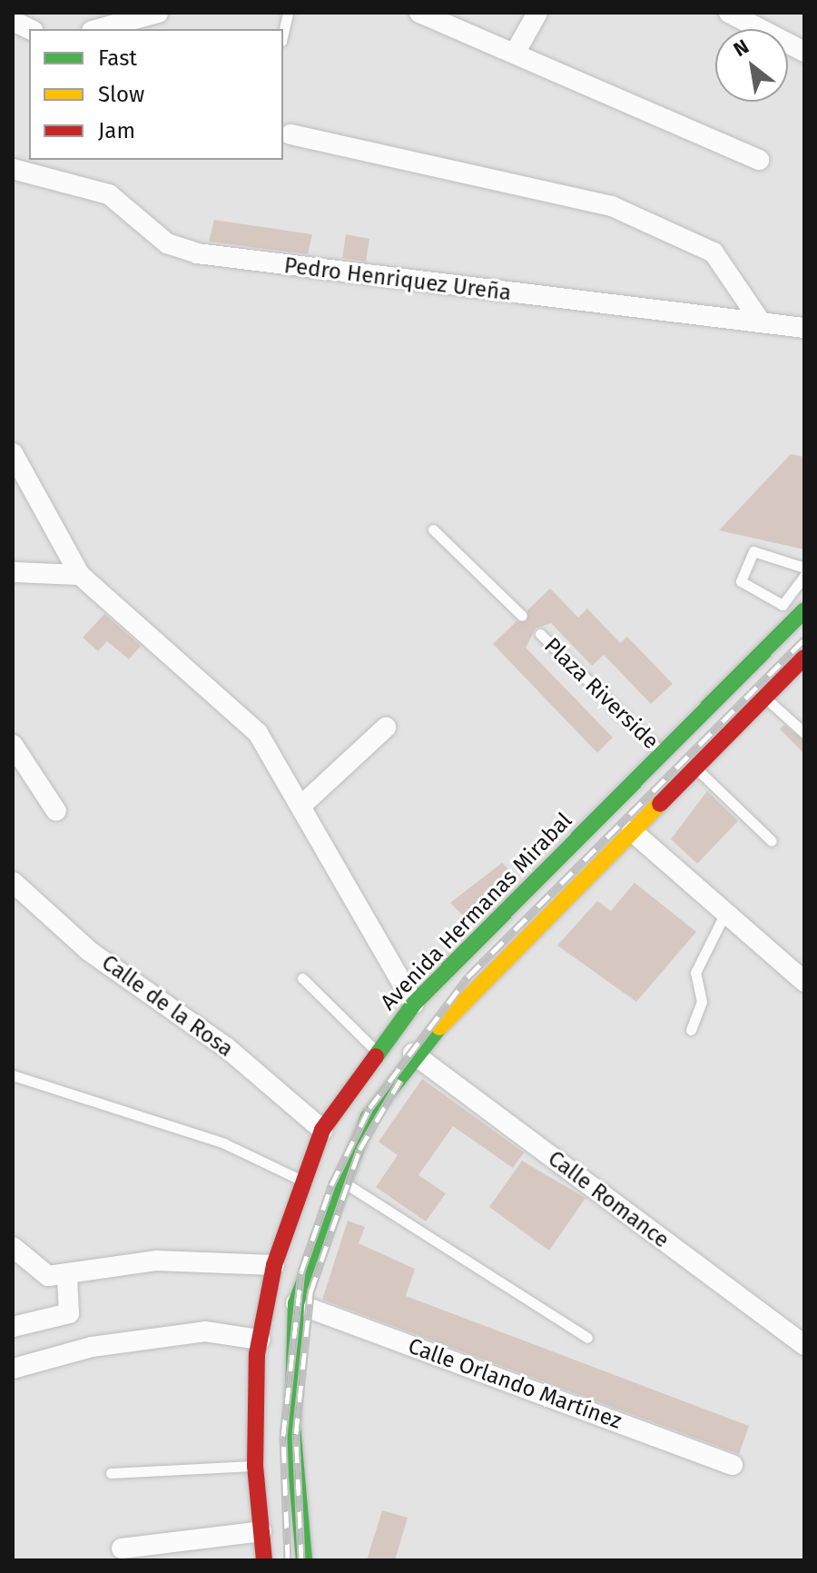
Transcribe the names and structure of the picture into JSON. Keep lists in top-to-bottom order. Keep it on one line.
{"streets":{"main road":["Avenida Hermanas Mirabal"],"street":["Pedro Henriquez Ureña","Calle de la Rosa","Calle Romance","Calle Orlando Martínez"],"lane":["Plaza Riverside"]},"crossings":[["Plaza Riverside","Avenida Hermanas Mirabal"],["Avenida Hermanas Mirabal","Calle de la Rosa"]],"legend":["Fast","Slow","Jam"],"north":"top left"}
